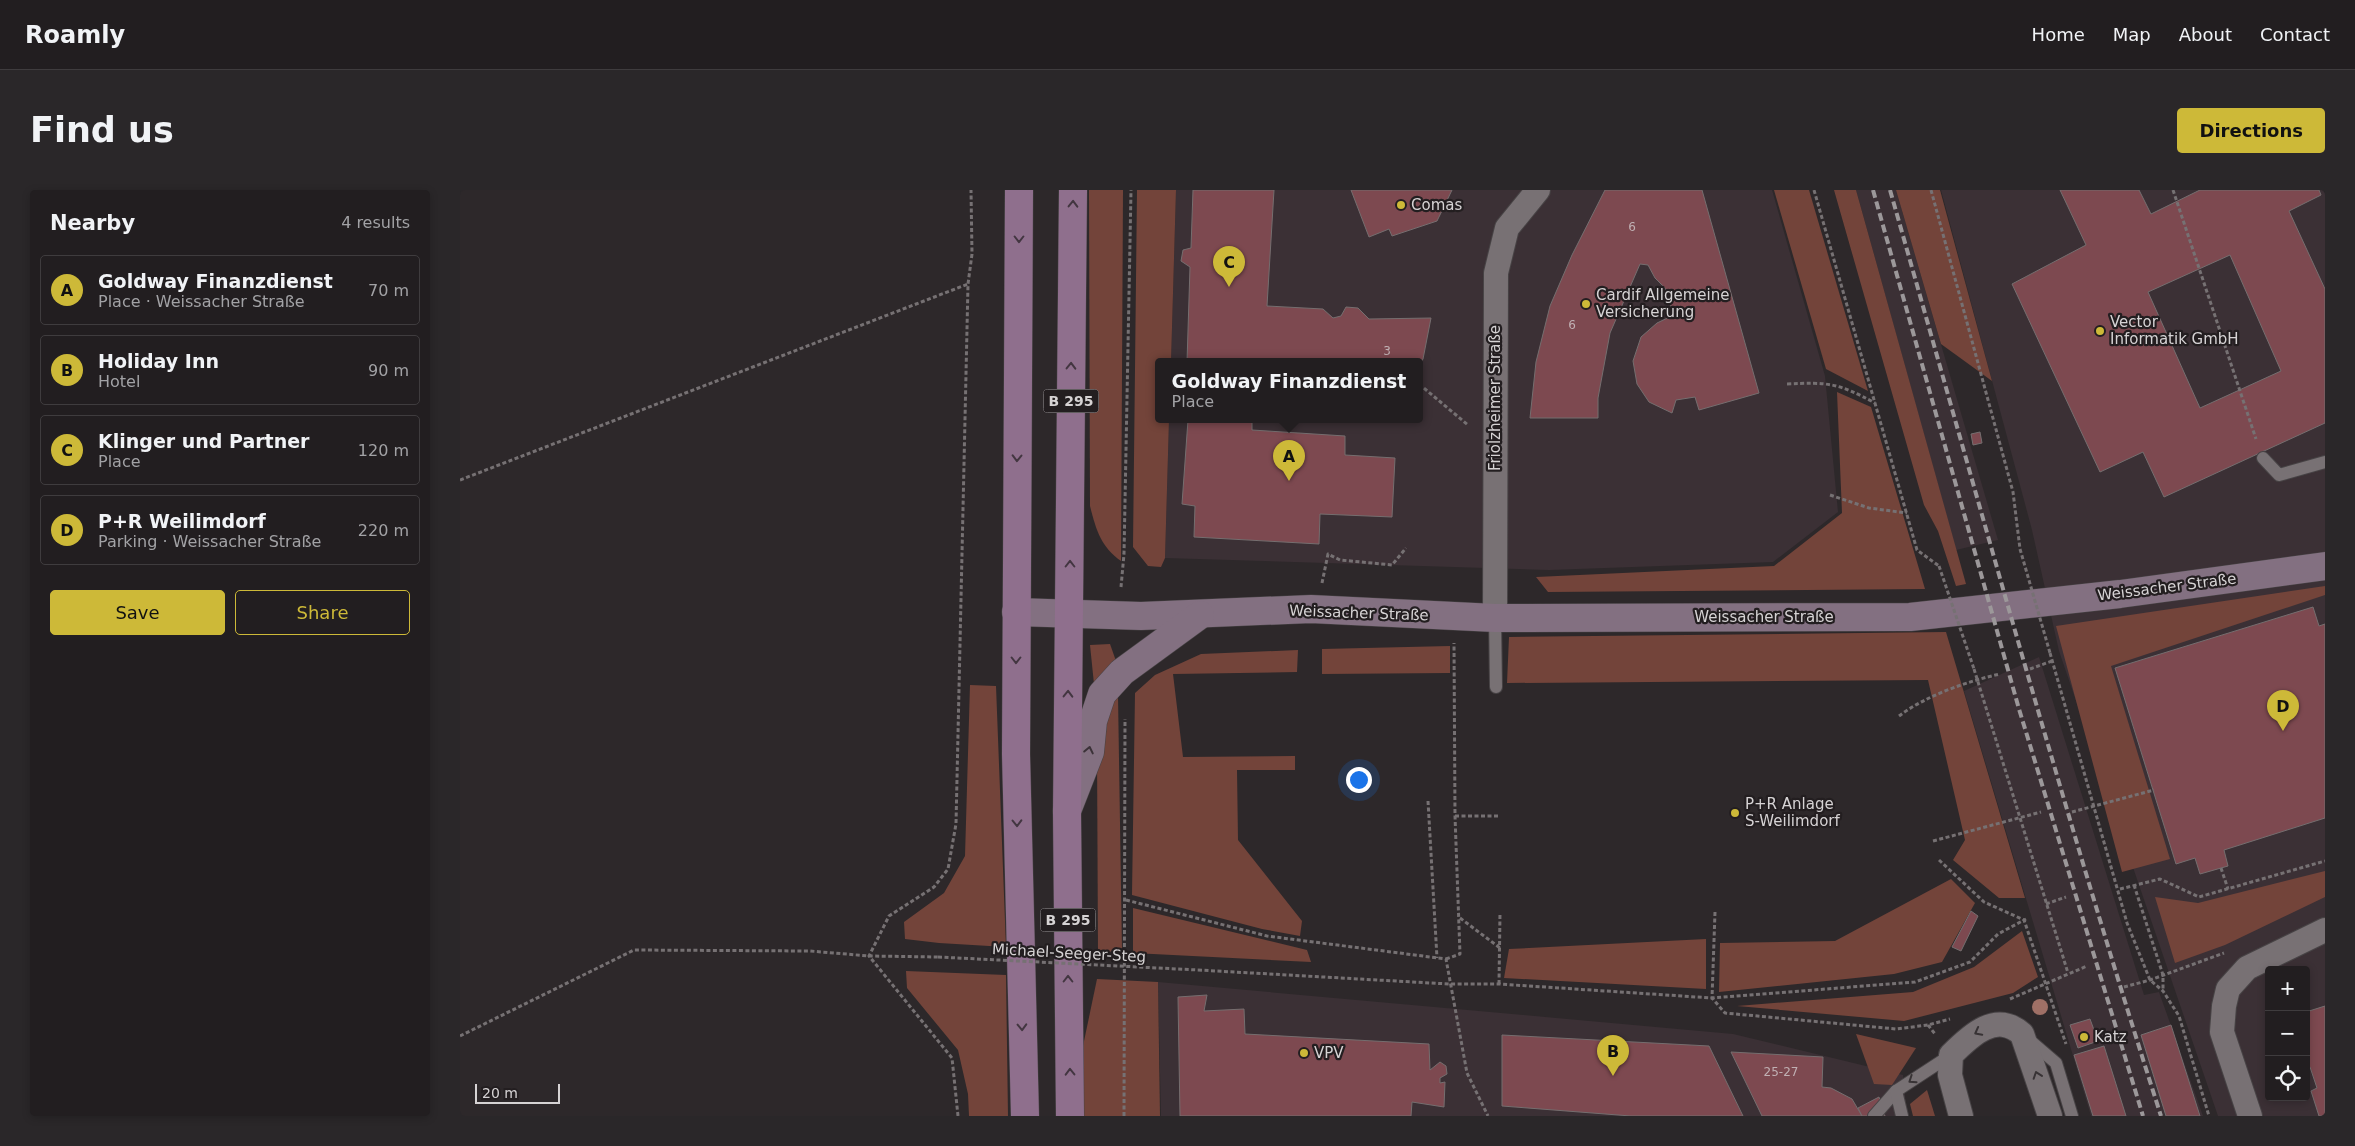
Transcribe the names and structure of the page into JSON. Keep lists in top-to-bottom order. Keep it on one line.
{"streets":{"main road":["B 295"],"street":["Friolzheimer Straße","Weissacher Straße"],"path":["Michael-Seeger-Steg"]},"crossings":[["Friolzheimer Straße","Weissacher Straße"],["B 295","Weissacher Straße"]],"places":["Comas","Cardif Allgemeine Versicherung","Vector Informatik GmbH","P+R Anlage S-Weilimdorf","Katz","VPV"],"house_numbers":["6","6","3","25-27"],"scale_bar":"20 m","page":{"header":"Roamly","nav":["Home","Map","About","Contact"],"buttons":["Directions",["Save","Share"]],"title":"Find us","heading":["Nearby","4 results"],"pins":["C","A","D","B"],"list":[{"mark":"A","name":"Goldway Finanzdienst","note":"Place · Weissacher Straße","value":"70 m"},{"mark":"B","name":"Holiday Inn","note":"Hotel","value":"90 m"},{"mark":"C","name":"Klinger und Partner","note":"Place","value":"120 m"},{"mark":"D","name":"P+R Weilimdorf","note":"Parking · Weissacher Straße","value":"220 m"}],"popup":["Goldway Finanzdienst","Place"],"map_buttons":["+","−"],"scale":"20 m"}}
